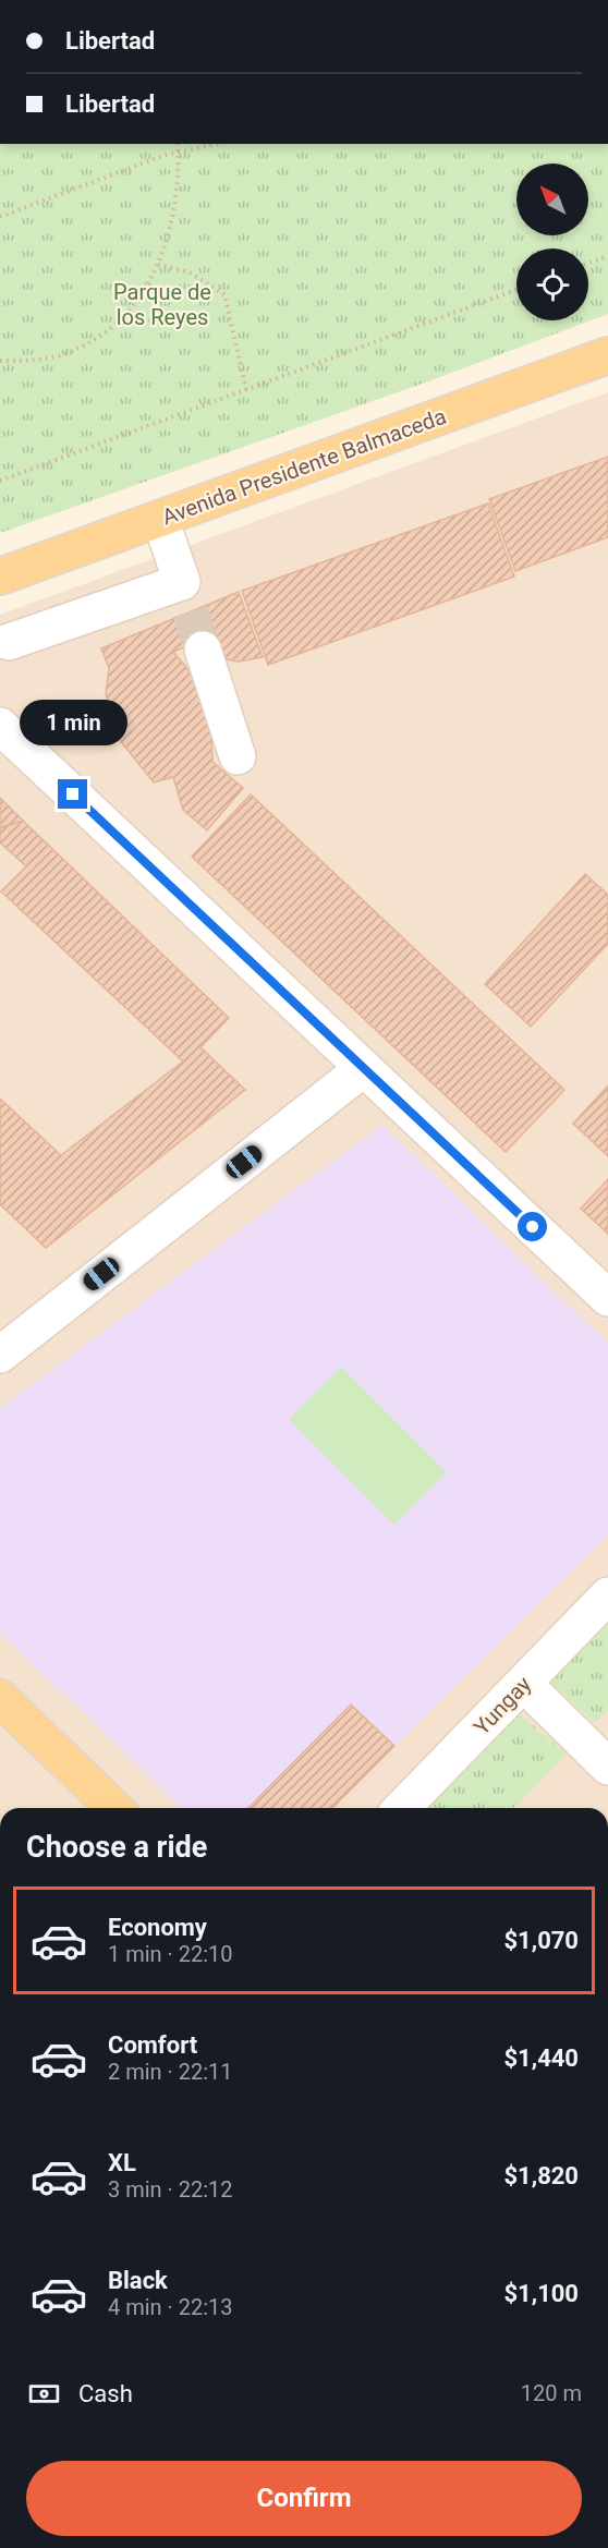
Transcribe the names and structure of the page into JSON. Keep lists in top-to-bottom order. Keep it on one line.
{"streets":{"main road":["Avenida Presidente Balmaceda"],"street":["Yungay"]},"parks":["Parque de los Reyes"],"north":"top left","page":{"banner":["Libertad","Libertad"],"bubble":"1 min","heading":"Choose a ride","list":[{"name":"Economy","note":"1 min · 22:10","value":"$1,070"},{"name":"Comfort","note":"2 min · 22:11","value":"$1,440"},{"name":"XL","note":"3 min · 22:12","value":"$1,820"},{"name":"Black","note":"4 min · 22:13","value":"$1,100"}],"pay":["Cash","120 m"],"buttons":"Confirm"}}
